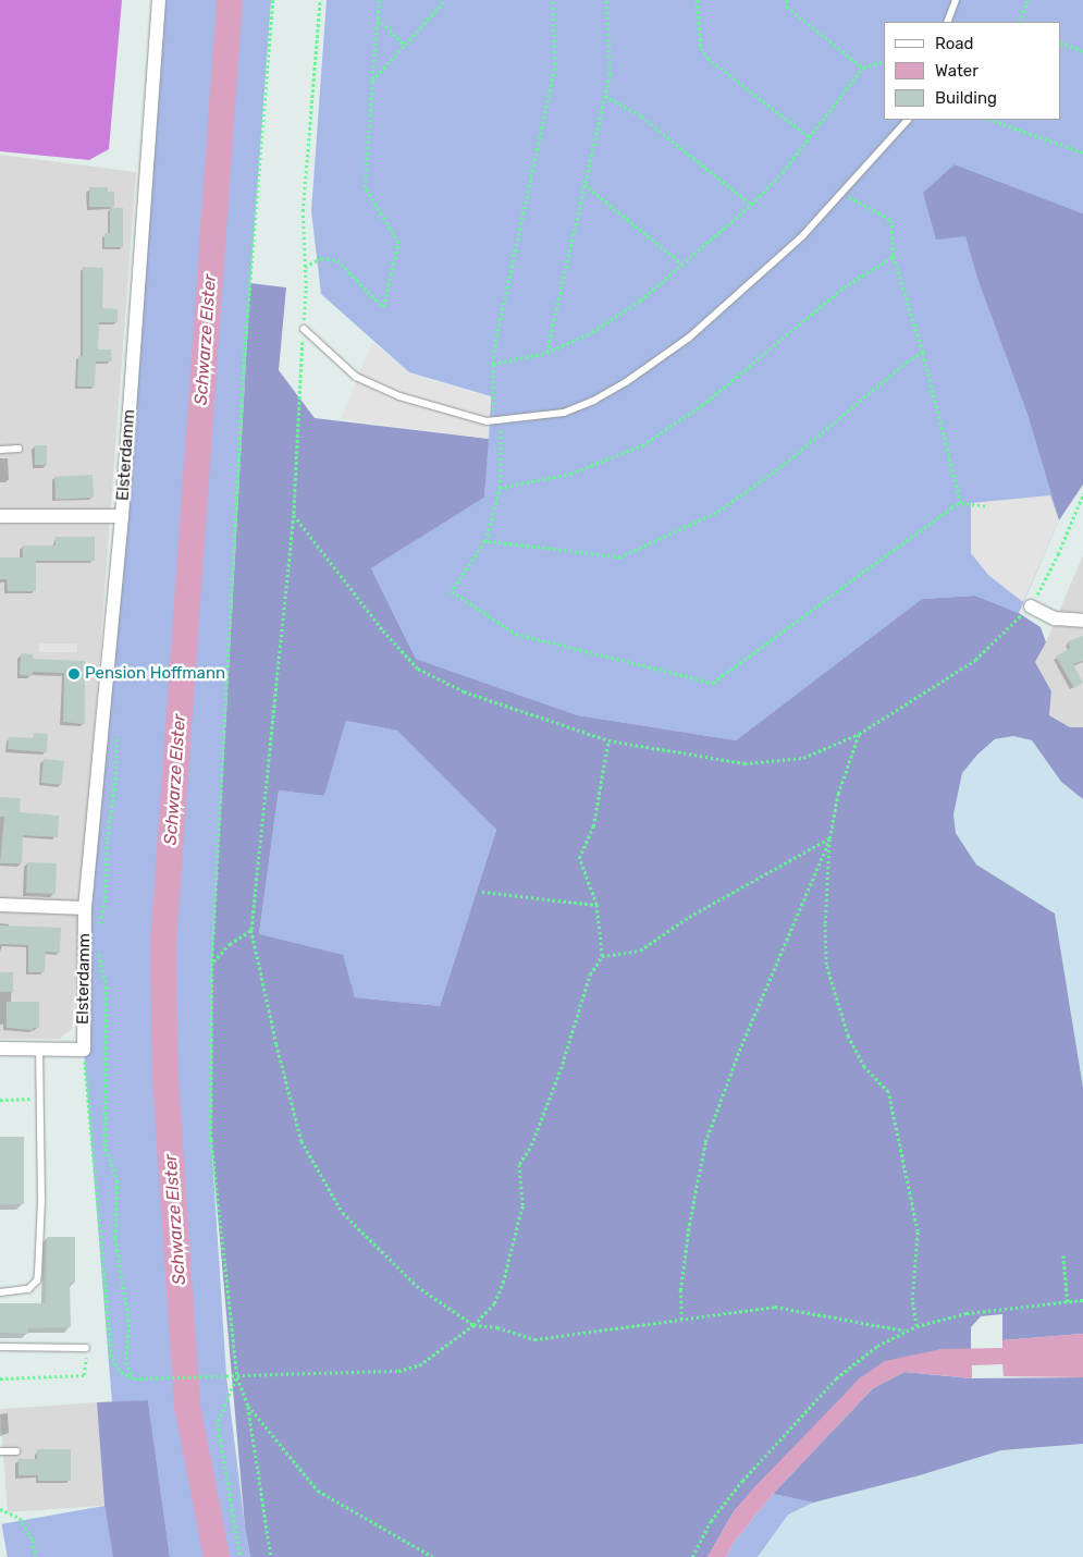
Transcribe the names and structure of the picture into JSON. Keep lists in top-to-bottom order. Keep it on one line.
{"streets":{"street":["Elsterdamm"]},"water":["Schwarze Elster"],"places":["Pension Hoffmann"],"legend":["Road","Water","Building"]}
